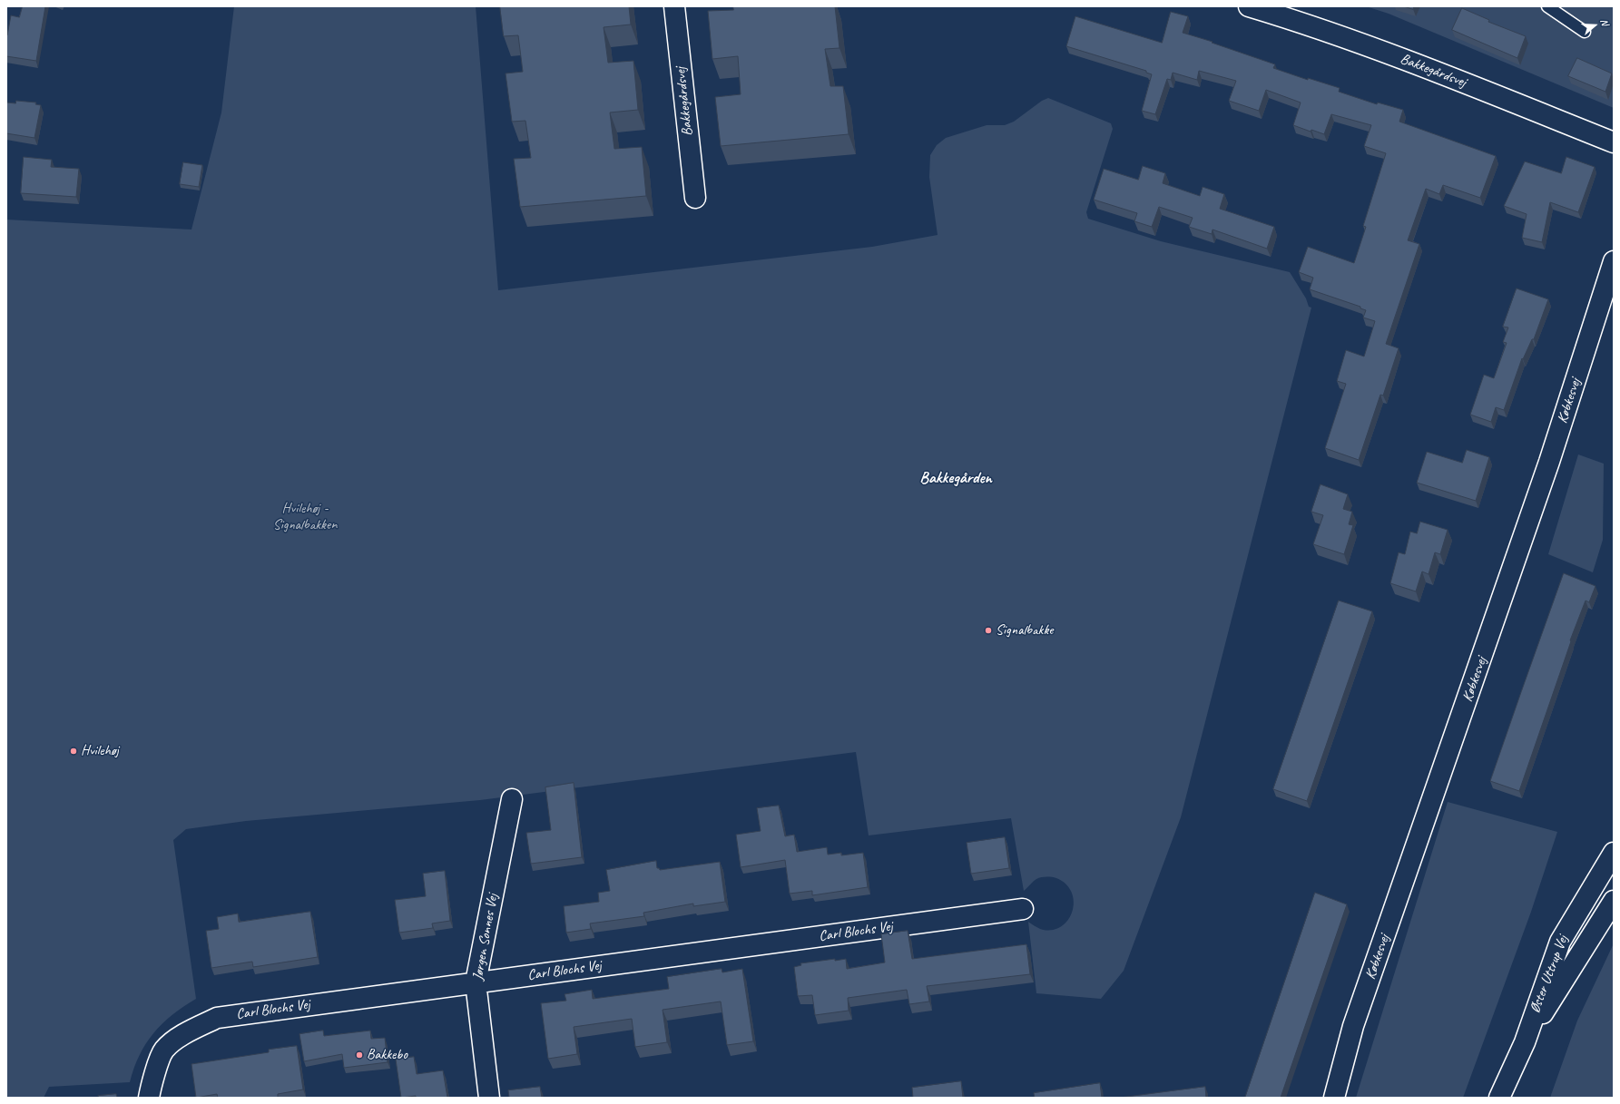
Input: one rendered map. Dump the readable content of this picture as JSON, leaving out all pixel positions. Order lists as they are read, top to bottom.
{
  "streets": {
    "street": [
      "Bakkegårdsvej",
      "Købkesvej",
      "Carl Blochs Vej",
      "Jørgen Sonnes Vej",
      "Øster Uttrup Vej"
    ]
  },
  "crossings": [
    ["Carl Blochs Vej", "Jørgen Sonnes Vej"]
  ],
  "districts": ["Bakkegården"],
  "parks": ["Hvilehøj - Signalbakken"],
  "places": ["Signalbakke", "Hvilehøj", "Bakkebo"],
  "north": "right"
}
